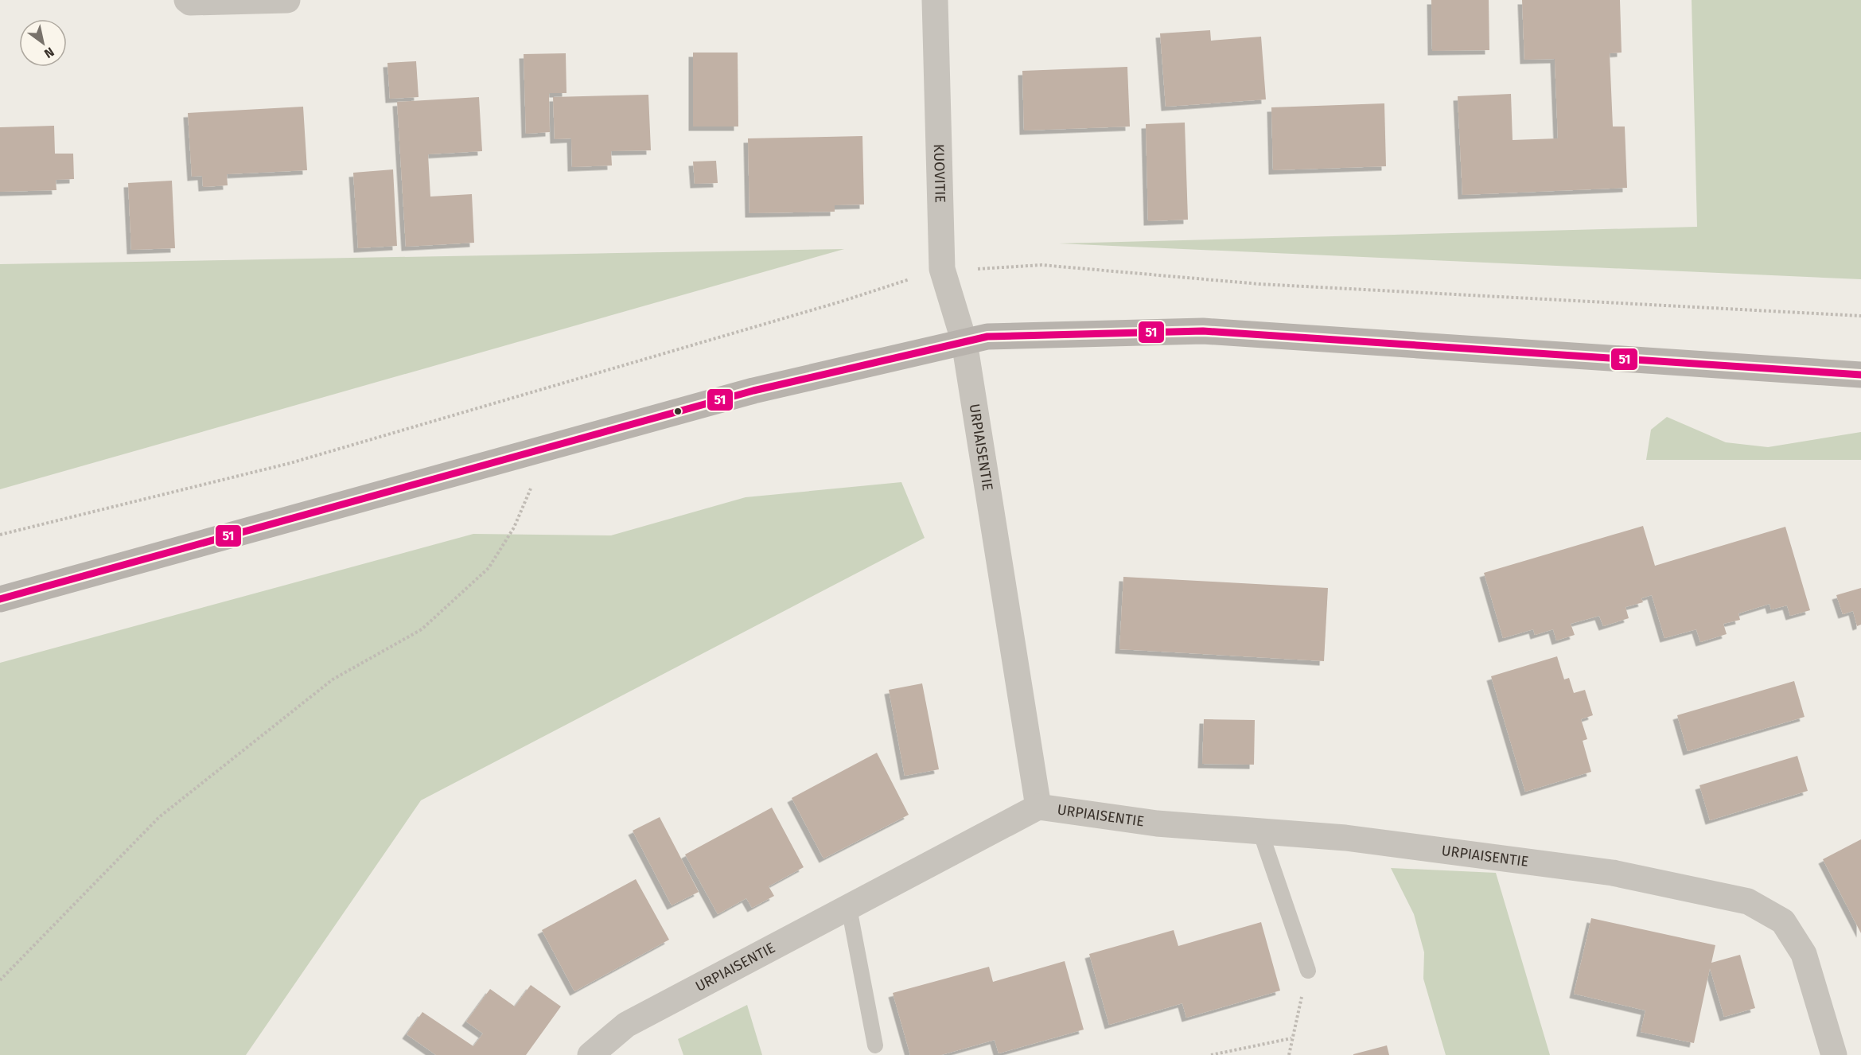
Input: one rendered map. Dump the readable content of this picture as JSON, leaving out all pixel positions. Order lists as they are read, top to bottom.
{
  "streets": {
    "street": ["KUOVITIE", "URPIAISENTIE"]
  },
  "crossings": [
    ["KUOVITIE", "URPIAISENTIE"]
  ],
  "lines": ["transit line 51"],
  "north": "bottom right"
}
